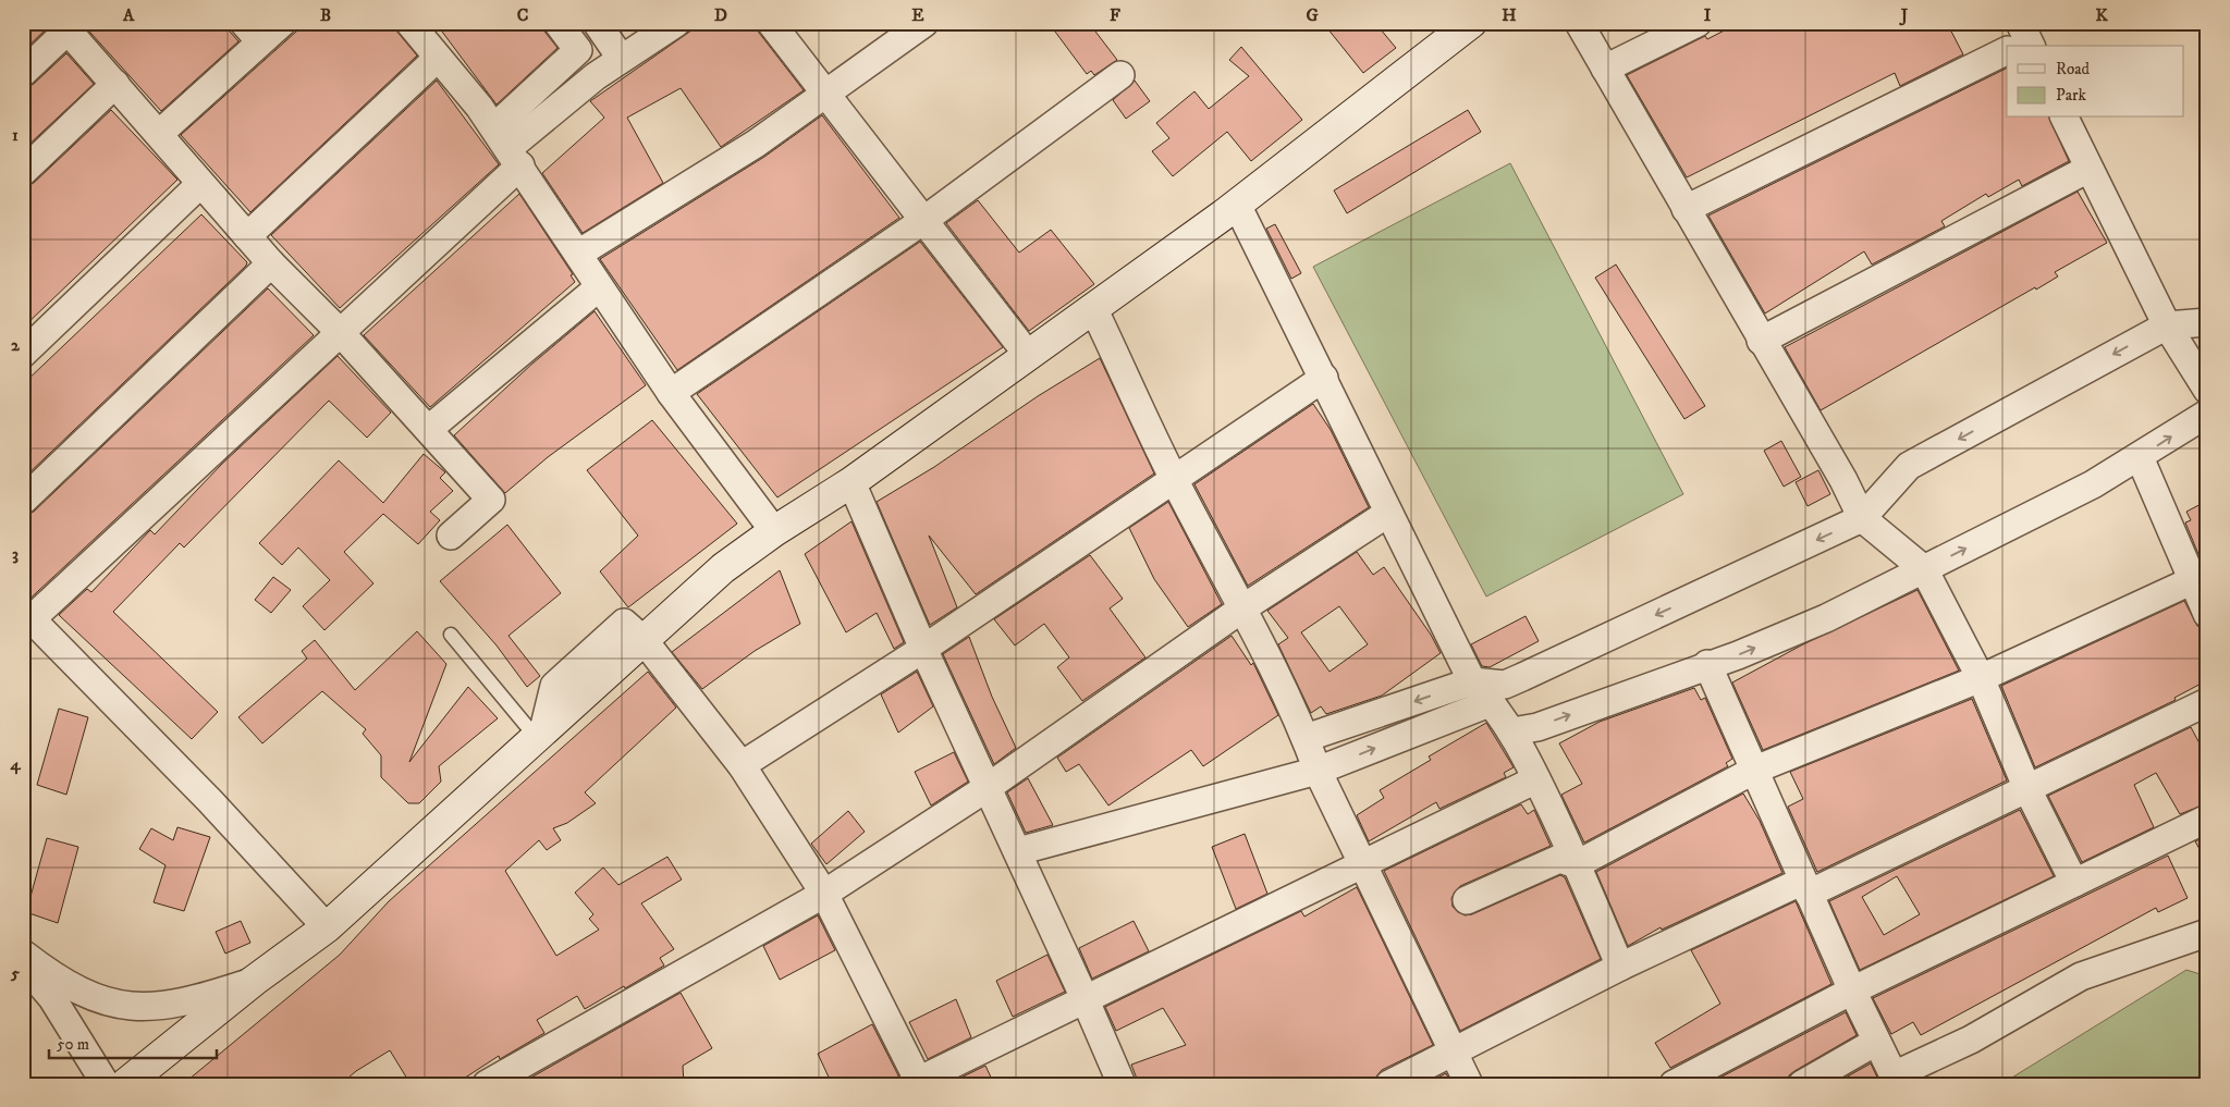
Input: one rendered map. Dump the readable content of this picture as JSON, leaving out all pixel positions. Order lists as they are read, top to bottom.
{
  "legend": ["Road", "Park"],
  "scale_bar": "50 m",
  "grid": {
    "columns": [
      "A",
      "B",
      "C",
      "D",
      "E",
      "F",
      "G",
      "H",
      "I",
      "J",
      "K"
    ],
    "rows": [
      "1",
      "2",
      "3",
      "4",
      "5"
    ]
  }
}
